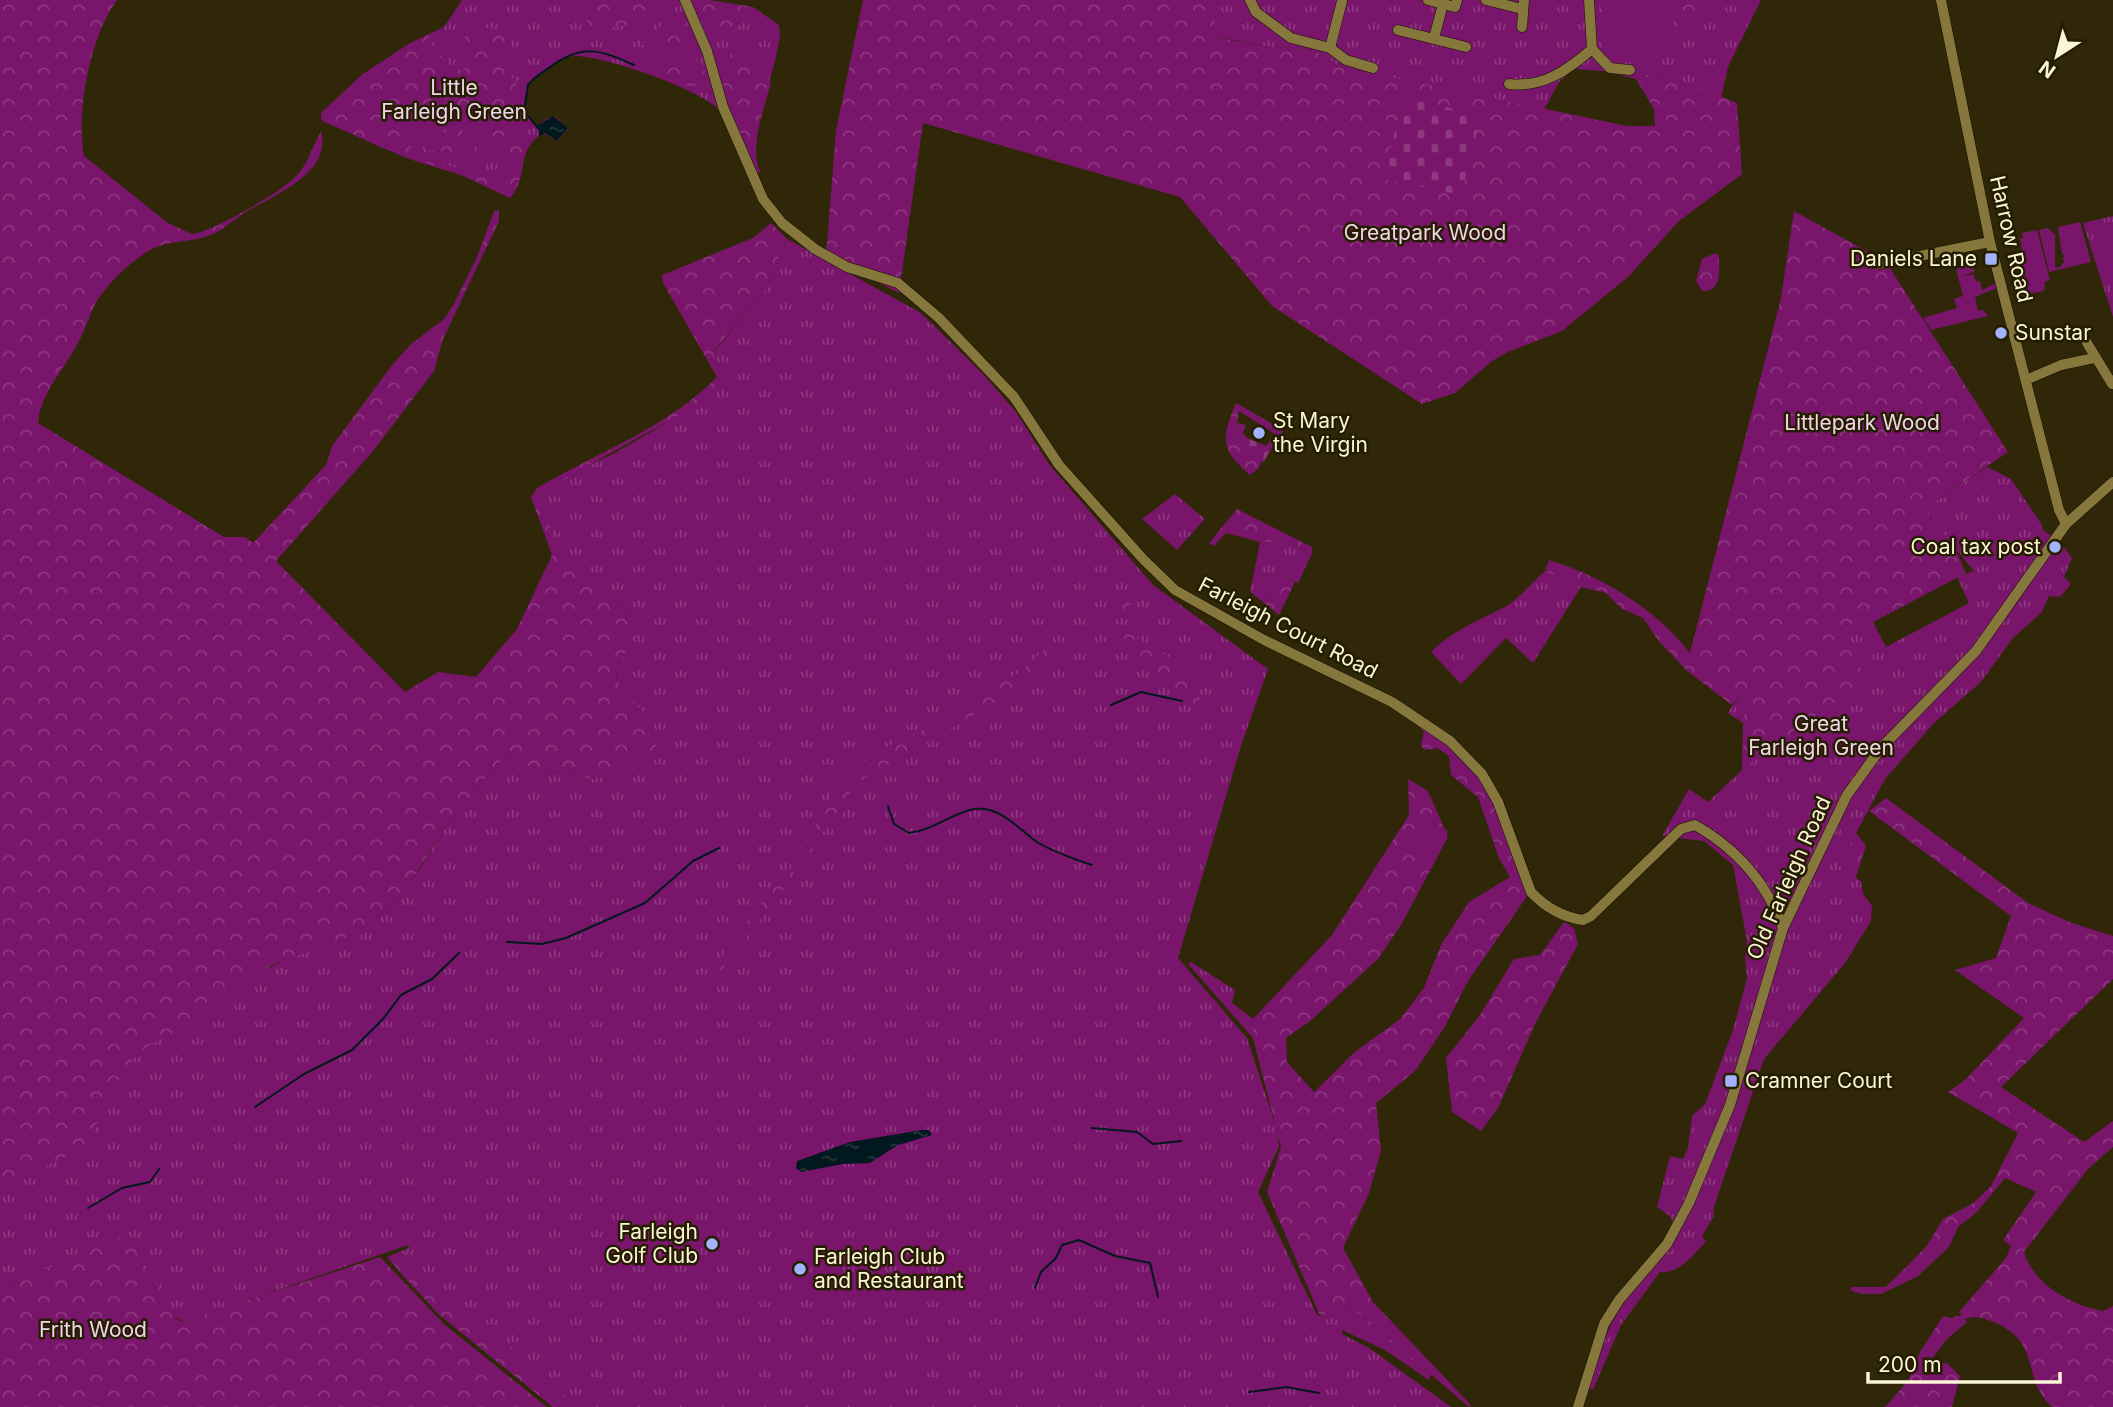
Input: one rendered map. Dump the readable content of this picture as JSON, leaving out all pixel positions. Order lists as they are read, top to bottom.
{
  "streets": {
    "street": ["Harrow Road", "Farleigh Court Road", "Old Farleigh Road"]
  },
  "crossings": [
    ["Harrow Road", "Old Farleigh Road"],
    ["Farleigh Court Road", "Old Farleigh Road"]
  ],
  "parks": [
    "Little Farleigh Green",
    "Greatpark Wood",
    "Littlepark Wood",
    "Great Farleigh Green",
    "Frith Wood"
  ],
  "places": {
    "transit": ["Daniels Lane", "Cramner Court"],
    "other": [
      "Sunstar",
      "St Mary the Virgin",
      "Coal tax post",
      "Farleigh Golf Club",
      "Farleigh Club and Restaurant"
    ]
  },
  "scale_bar": "200 m",
  "north": "bottom left"
}
